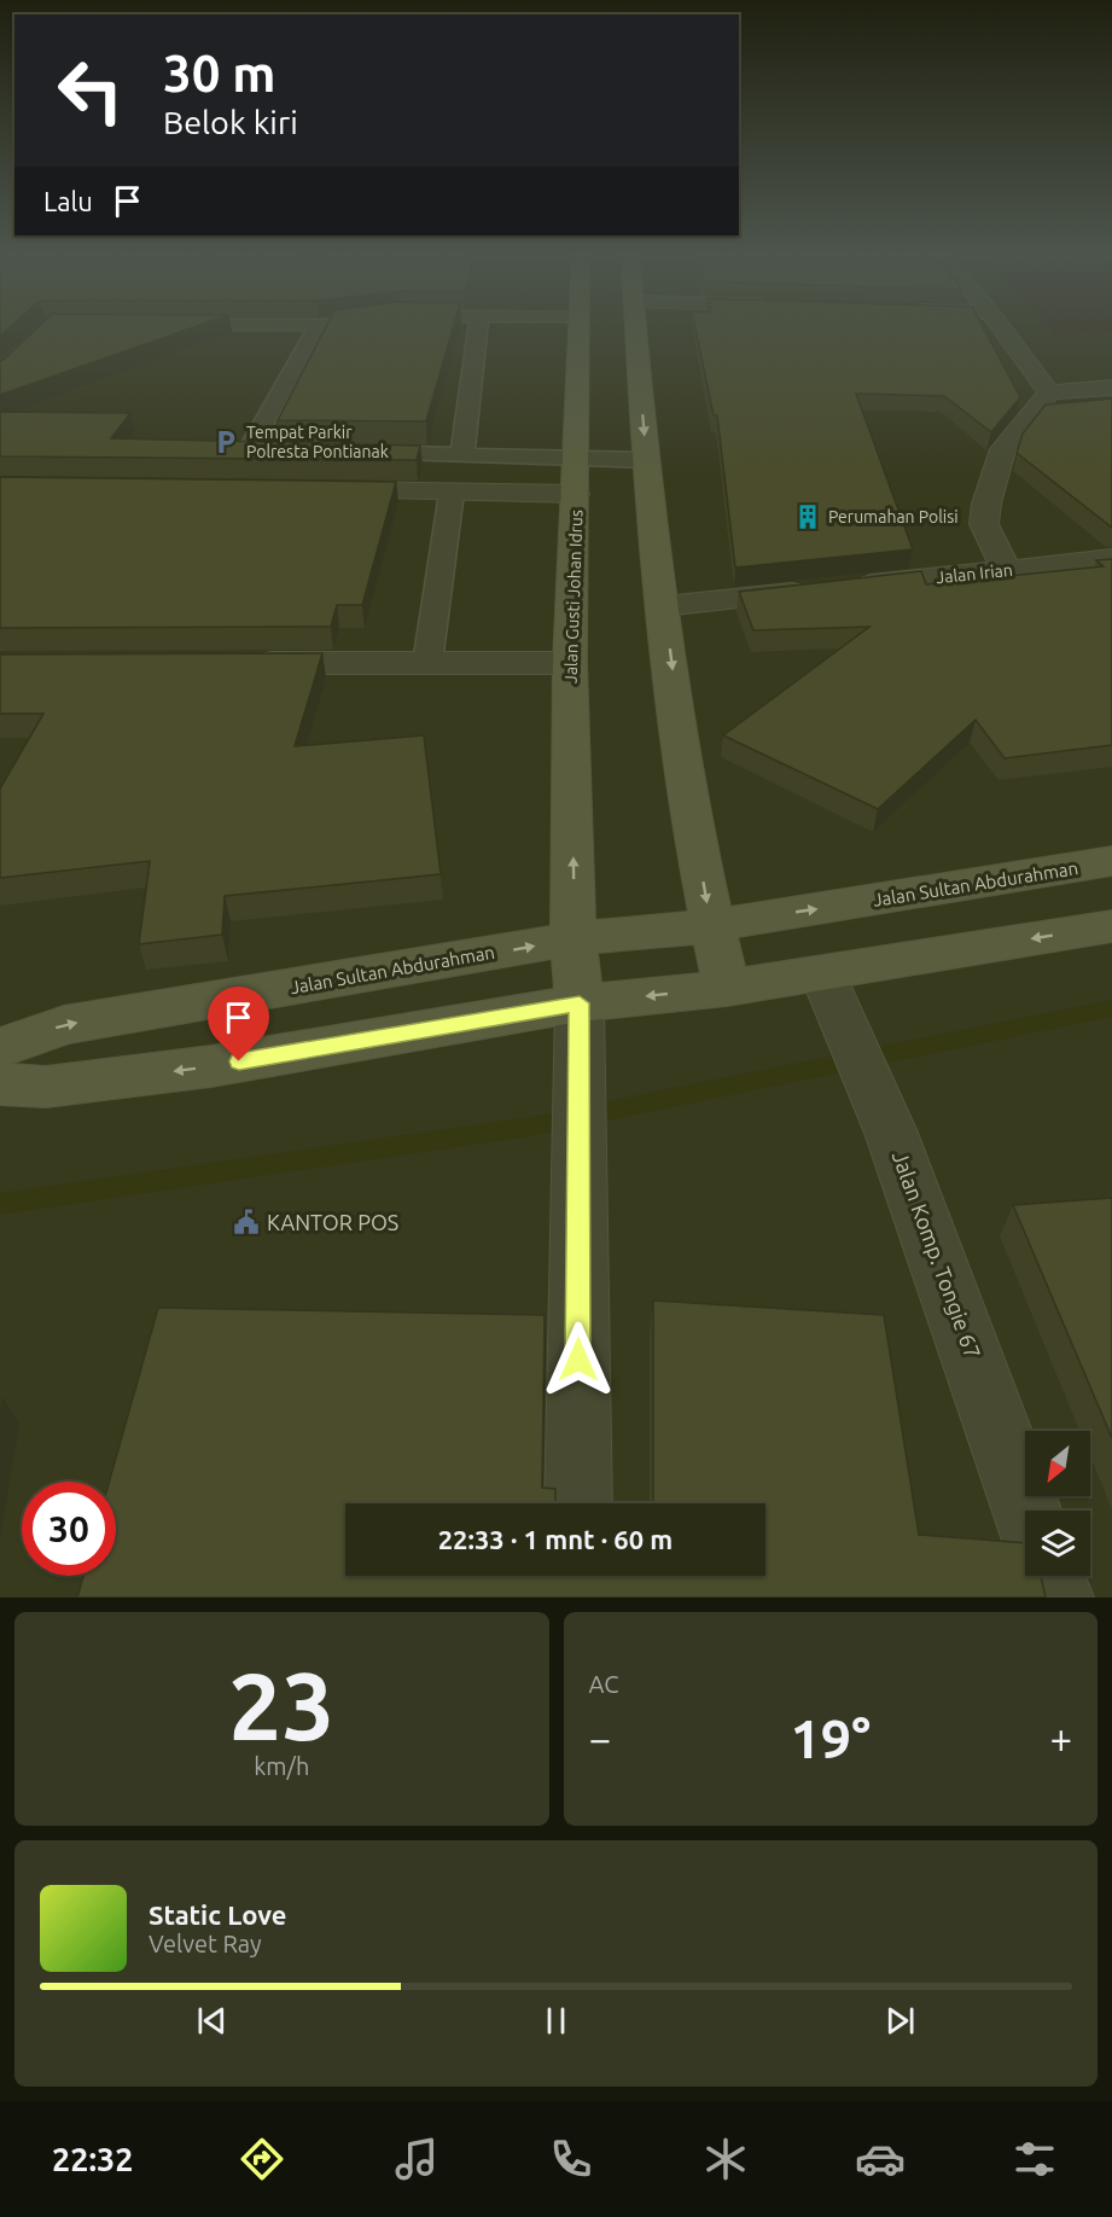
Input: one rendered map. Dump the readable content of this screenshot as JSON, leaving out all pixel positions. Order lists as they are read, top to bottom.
{
  "streets": {
    "street": [
      "Jalan Irian",
      "Jalan Gusti Johan Idrus",
      "Jalan Sultan Abdurahman",
      "Jalan Komp. Tongie 67"
    ]
  },
  "crossings": [
    ["Jalan Irian", "Jalan Gusti Johan Idrus"],
    ["Jalan Gusti Johan Idrus", "Jalan Sultan Abdurahman"]
  ],
  "places": {
    "parking": ["Tempat Parkir Polresta Pontianak"],
    "building": ["Perumahan Polisi"],
    "public building": ["KANTOR POS"]
  },
  "north": "bottom left",
  "page": {
    "turn": ["30 m", "Belok kiri"],
    "then": "Lalu",
    "limit": "30",
    "trip": "22:33 · 1 mnt · 60 m",
    "tile": [
      ["23", "km/h"],
      "AC"
    ],
    "heat": ["−", "19°", "+"],
    "song": ["Static Love", "Velvet Ray"],
    "tabs": "22:32"
  }
}
